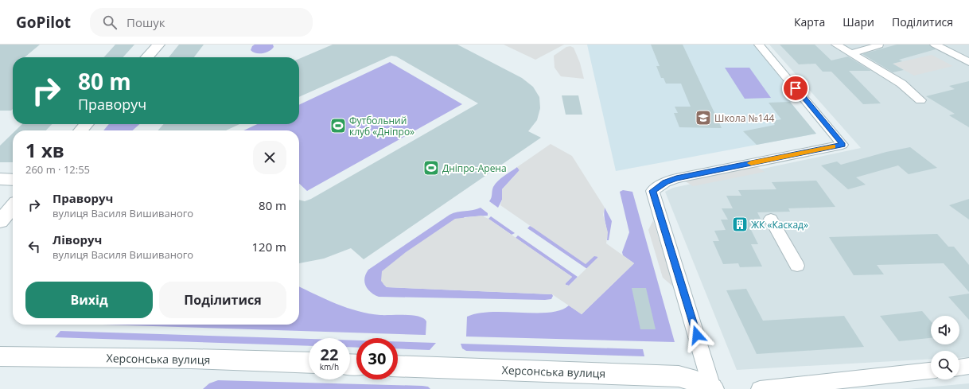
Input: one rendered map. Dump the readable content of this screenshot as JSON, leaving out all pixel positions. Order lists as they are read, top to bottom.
{
  "streets": {
    "street": ["Херсонська вулиця"]
  },
  "places": {
    "school or university": ["Школа №144"],
    "sports": ["Футбольний клуб «Дніпро»", "Дніпро-Арена"],
    "building": ["ЖК «Каскад»"]
  },
  "page": {
    "header": "GoPilot",
    "search": "Пошук",
    "nav": ["Карта", "Шари", "Поділитися"],
    "turn": ["80 m", "Праворуч"],
    "heading": ["1 хв", "260 m · 12:55"],
    "list": [
      {
        "name": "Праворуч",
        "note": "вулиця Василя Вишиваного",
        "value": "80 m"
      },
      {
        "name": "Ліворуч",
        "note": "вулиця Василя Вишиваного",
        "value": "120 m"
      }
    ],
    "buttons": ["Вихід", "Поділитися"],
    "speed": "22 km/h",
    "limit": "30"
  }
}
